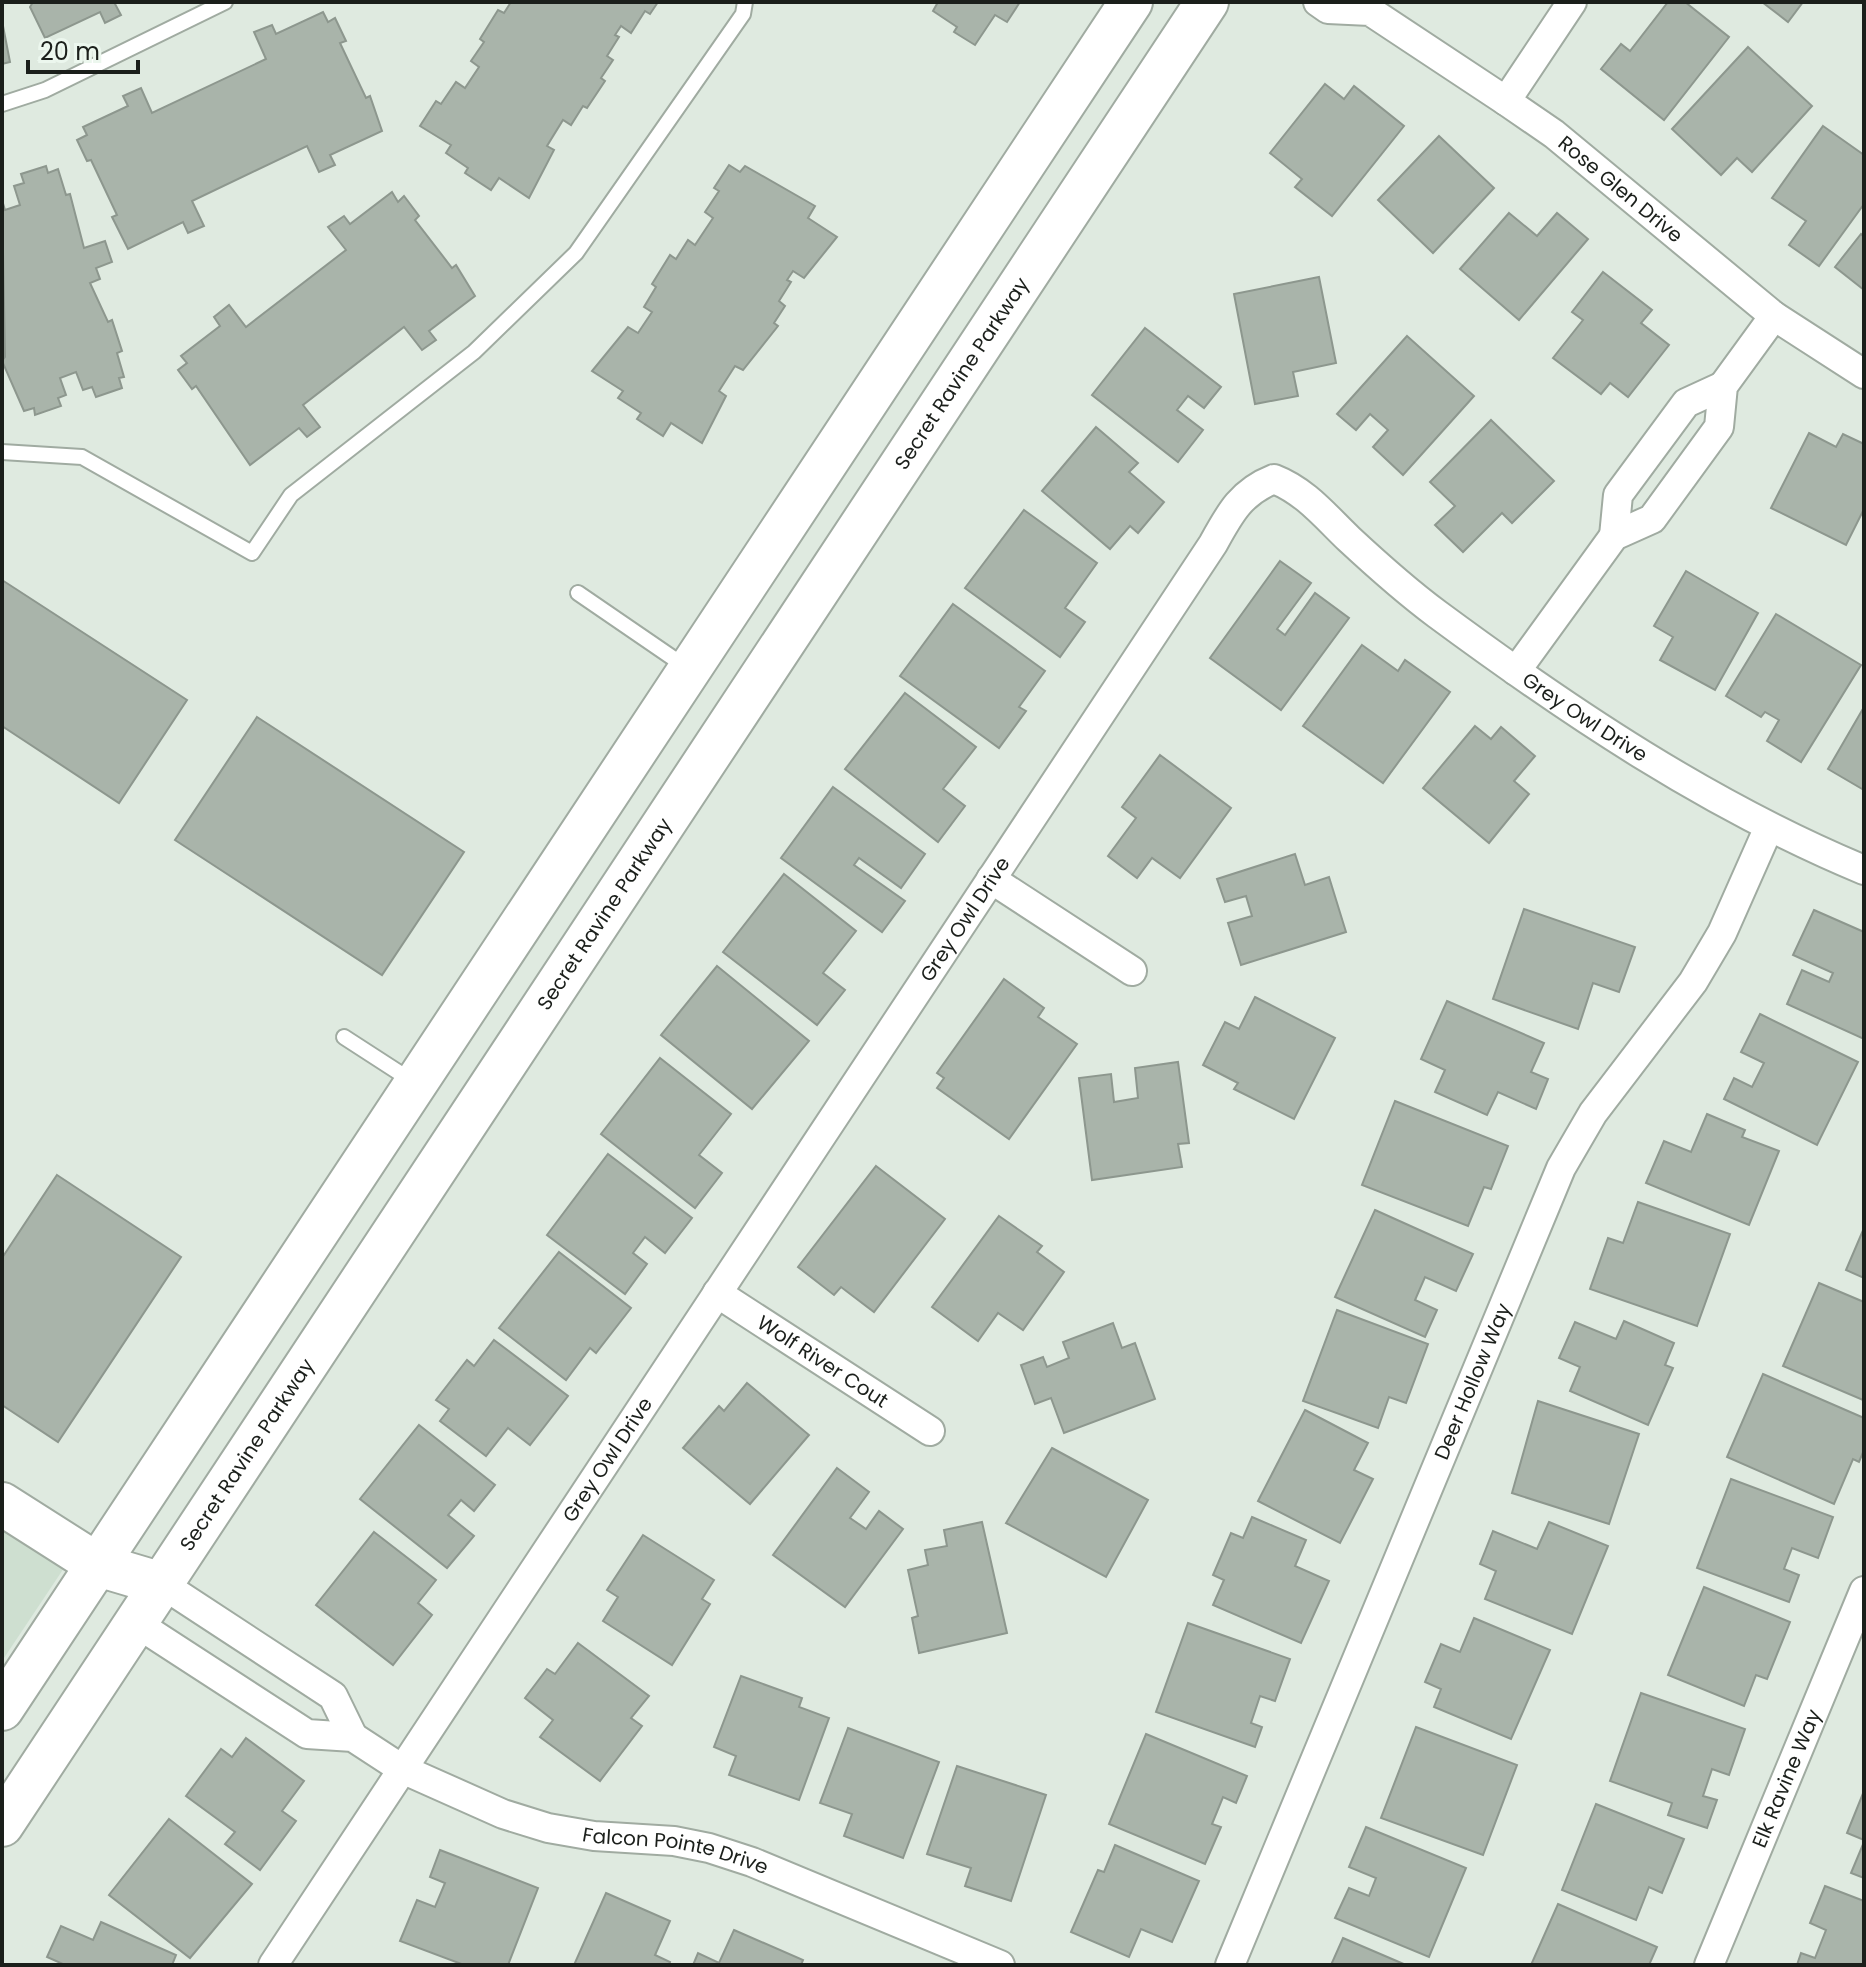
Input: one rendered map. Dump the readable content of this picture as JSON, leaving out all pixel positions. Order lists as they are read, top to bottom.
{
  "streets": {
    "main road": ["Secret Ravine Parkway"],
    "street": [
      "Rose Glen Drive",
      "Grey Owl Drive",
      "Wolf River Cout",
      "Deer Hollow Way",
      "Elk Ravine Way",
      "Falcon Pointe Drive"
    ]
  },
  "crossings": [
    ["Secret Ravine Parkway", "Falcon Pointe Drive"],
    ["Grey Owl Drive", "Wolf River Cout"],
    ["Grey Owl Drive", "Deer Hollow Way"],
    ["Grey Owl Drive", "Falcon Pointe Drive"]
  ],
  "scale_bar": "20 m"
}
